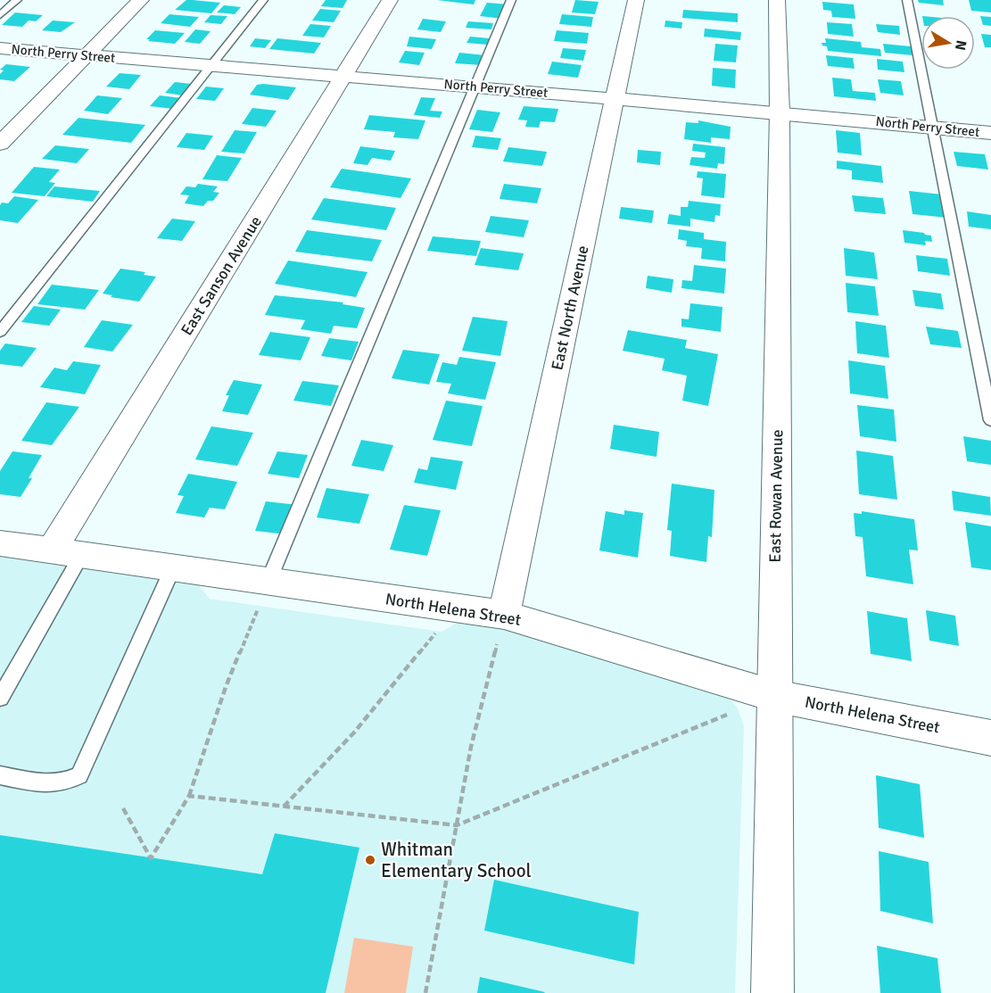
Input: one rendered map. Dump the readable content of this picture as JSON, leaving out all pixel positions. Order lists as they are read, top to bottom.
{
  "streets": {
    "street": [
      "North Perry Street",
      "East Sanson Avenue",
      "East North Avenue",
      "East Rowan Avenue",
      "North Helena Street"
    ]
  },
  "crossings": [
    ["North Perry Street", "East Sanson Avenue"],
    ["North Perry Street", "East North Avenue"],
    ["North Perry Street", "East Rowan Avenue"],
    ["East Sanson Avenue", "North Helena Street"],
    ["East North Avenue", "North Helena Street"],
    ["East Rowan Avenue", "North Helena Street"]
  ],
  "places": ["Whitman Elementary School"],
  "north": "right"
}
